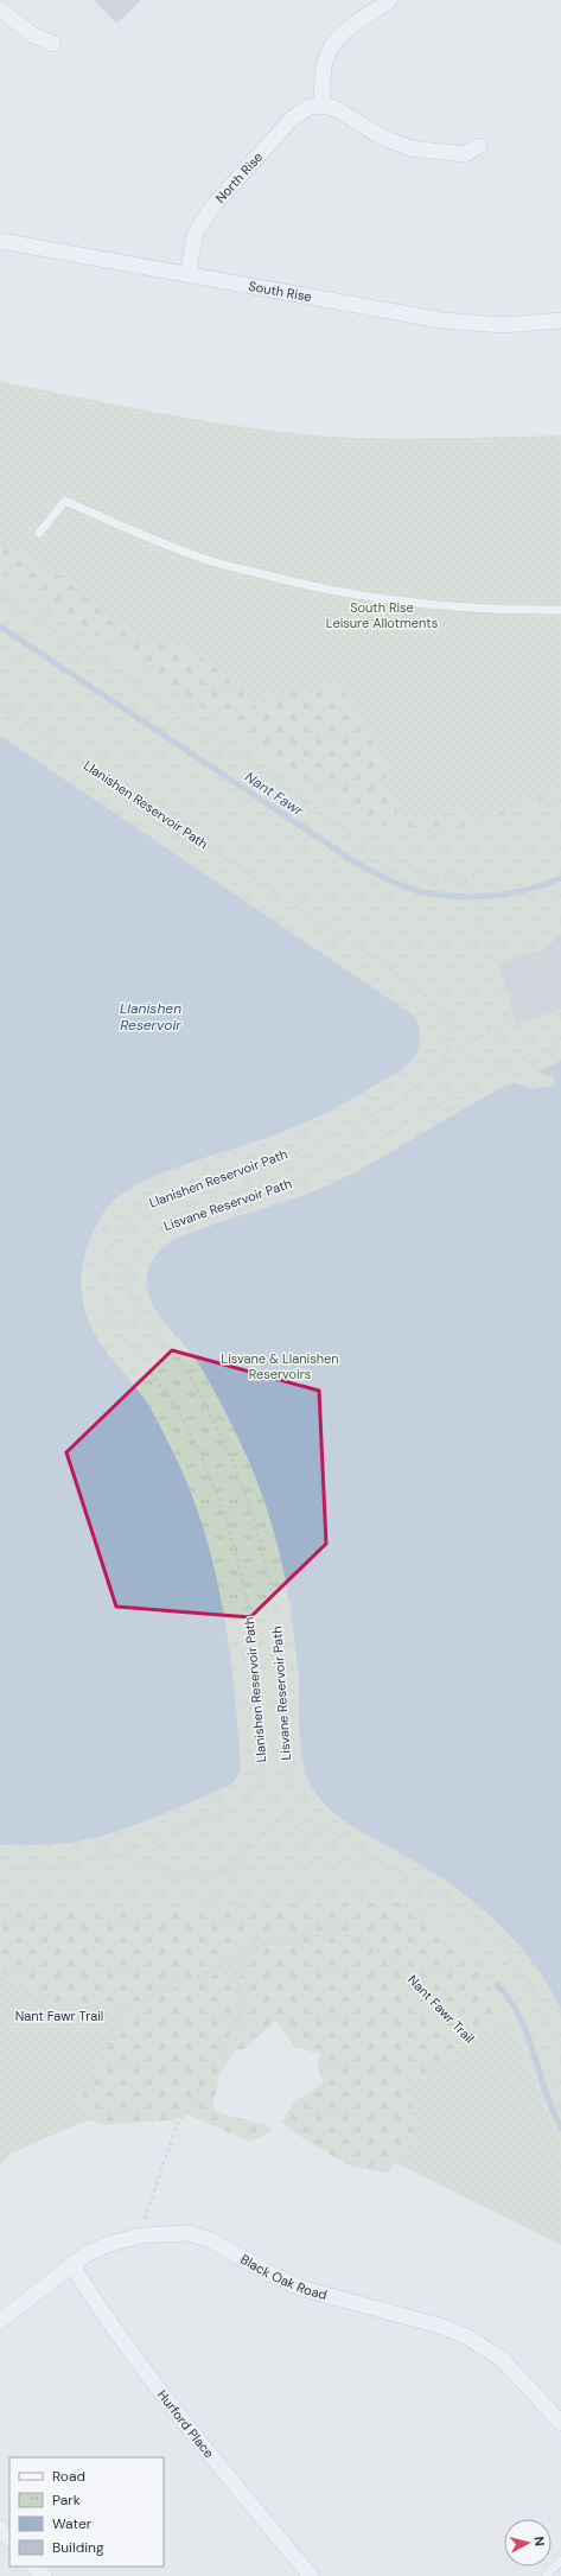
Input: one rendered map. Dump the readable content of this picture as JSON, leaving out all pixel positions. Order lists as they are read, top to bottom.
{
  "streets": {
    "street": [
      "North Rise",
      "South Rise",
      "Black Oak Road",
      "Hurford Place"
    ],
    "path": ["Llanishen Reservoir Path", "Lisvane Reservoir Path", "Nant Fawr Trail"]
  },
  "crossings": [
    ["North Rise", "South Rise"],
    ["Black Oak Road", "Hurford Place"]
  ],
  "water": ["Nant Fawr", "Llanishen Reservoir"],
  "parks": ["South Rise Leisure Allotments", "Lisvane & Llanishen Reservoirs"],
  "legend": [
    "Road",
    "Park",
    "Water",
    "Building"
  ],
  "north": "right"
}
